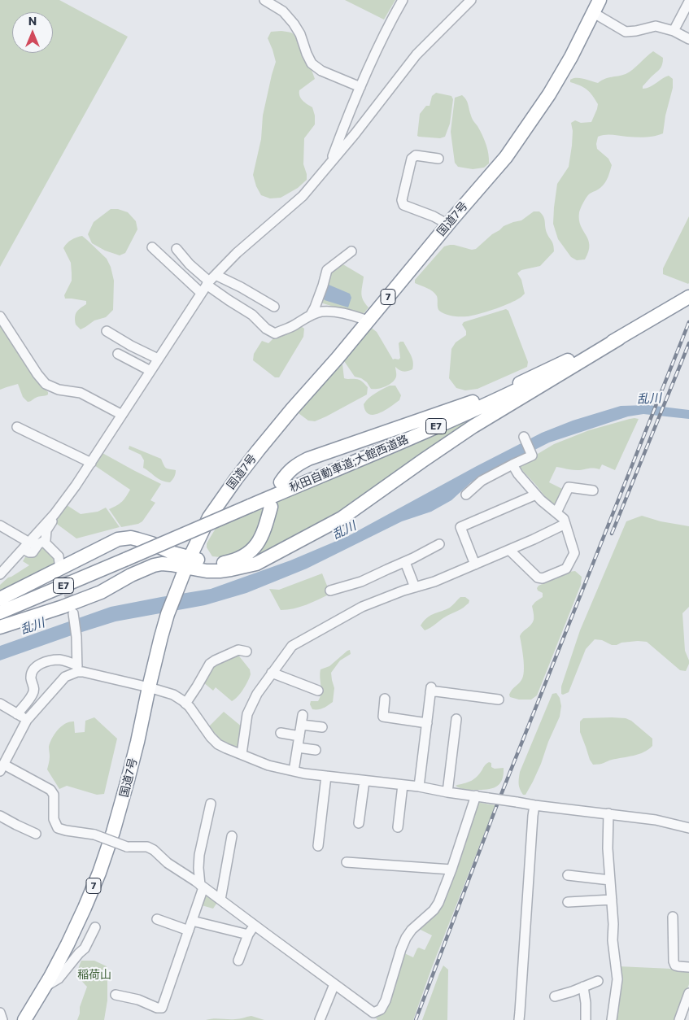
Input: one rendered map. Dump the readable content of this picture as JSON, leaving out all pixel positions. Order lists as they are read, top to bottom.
{
  "streets": {
    "highway": [
      "国道7号",
      "7",
      "E7",
      "秋田自動車道;大館西道路"
    ]
  },
  "water": ["乱川"],
  "parks": ["稲荷山"],
  "north": "top"
}
